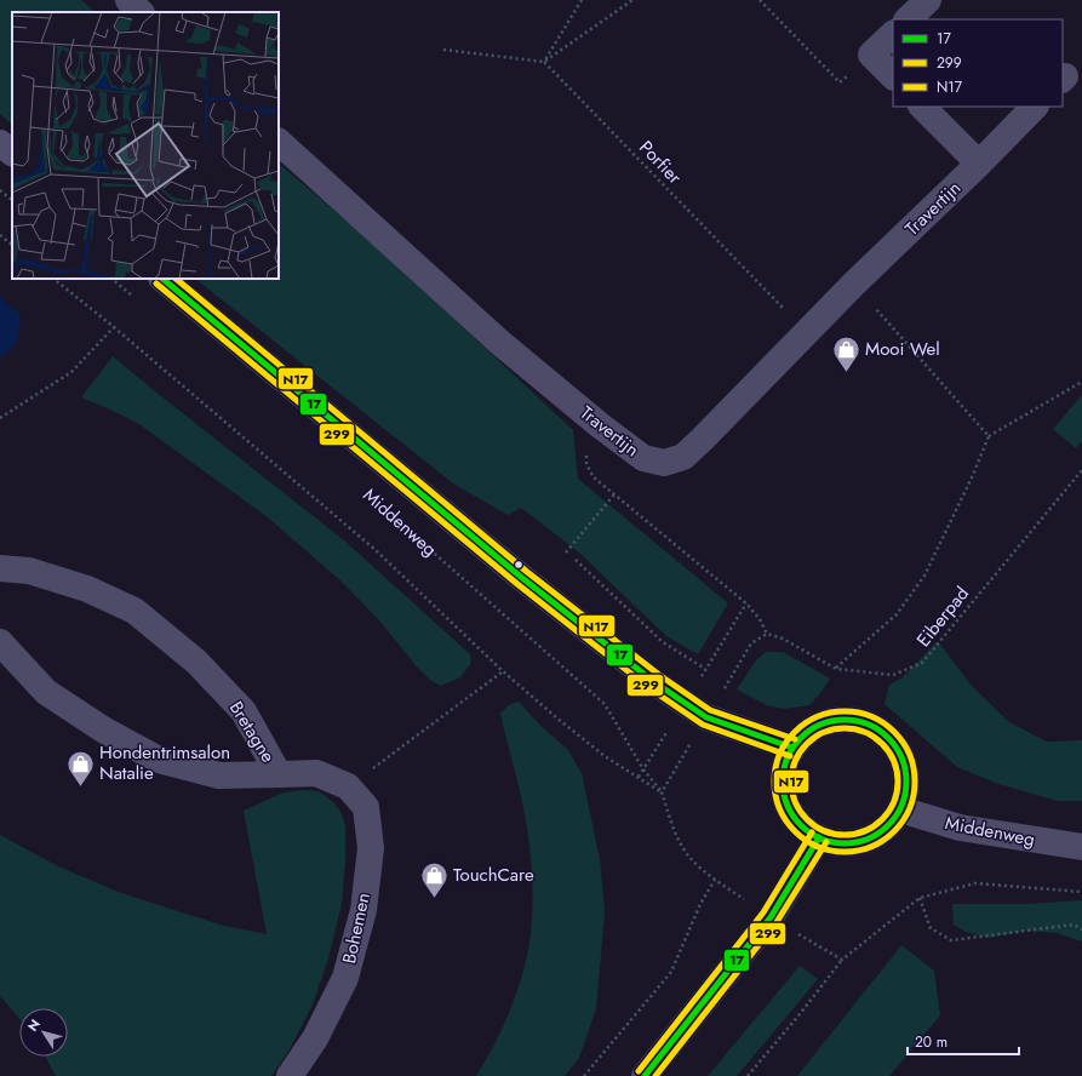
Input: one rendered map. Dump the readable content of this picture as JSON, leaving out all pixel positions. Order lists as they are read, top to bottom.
{
  "streets": {
    "main road": ["Middenweg"],
    "street": ["Travertijn", "Bretagne", "Bohemen"],
    "path": ["Porfier", "Eiberpad"]
  },
  "crossings": [
    ["Porfier", "Travertijn"],
    ["Bretagne", "Bohemen"]
  ],
  "places": {
    "shop": ["Mooi Wel", "Hondentrimsalon Natalie", "TouchCare"]
  },
  "lines": ["transit line 17", "transit line N17", "transit line 299"],
  "legend": ["17", "299", "N17"],
  "scale_bar": "20 m",
  "north": "top left"
}
